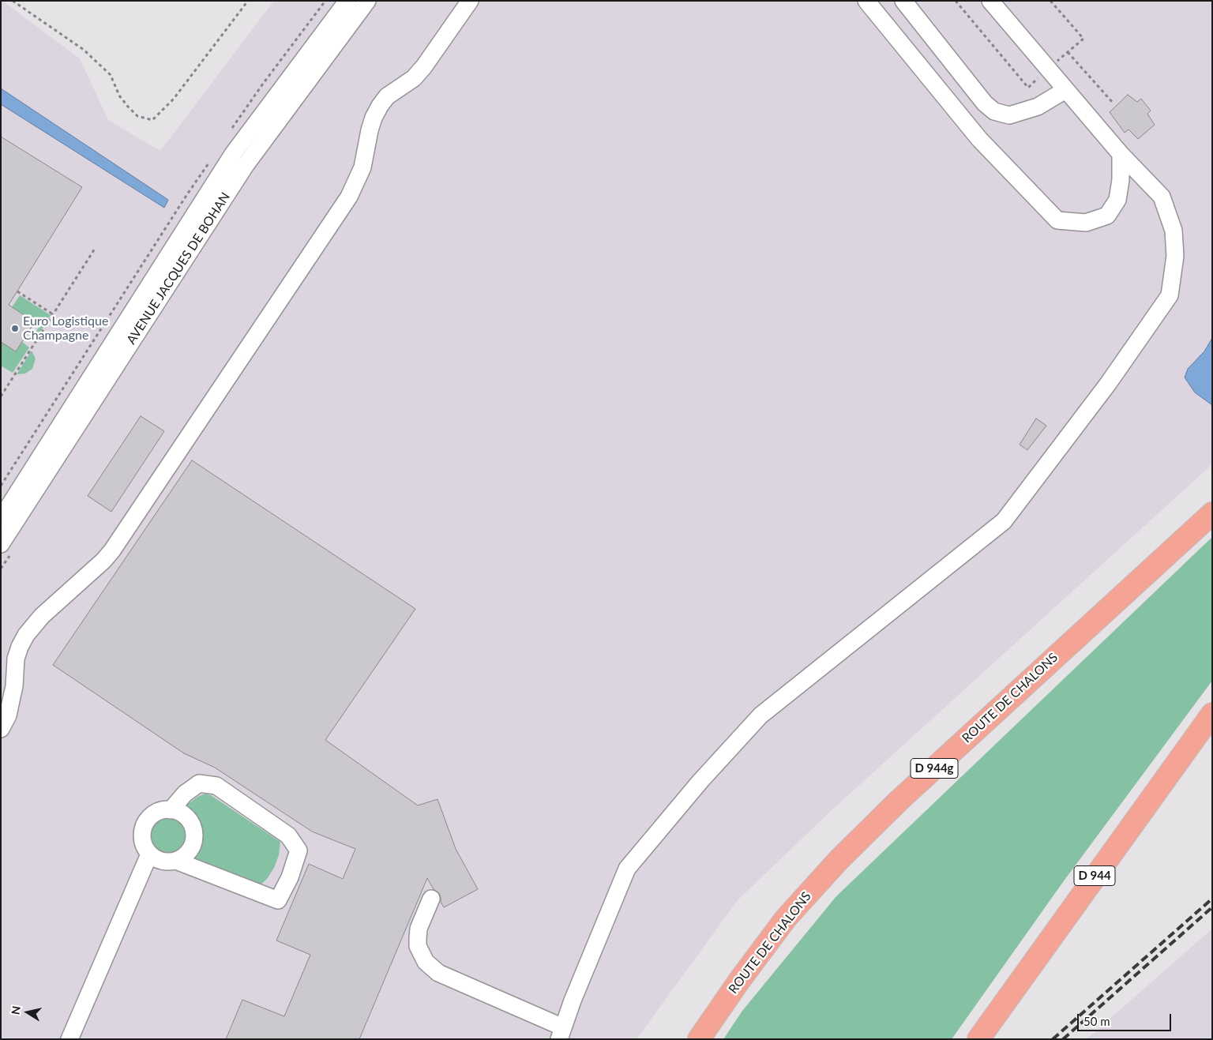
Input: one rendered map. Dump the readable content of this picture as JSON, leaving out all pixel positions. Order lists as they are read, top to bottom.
{
  "streets": {
    "main road": ["ROUTE DE CHALONS", "D 944g", "D 944"],
    "street": ["AVENUE JACQUES DE BOHAN"]
  },
  "places": ["Euro Logistique Champagne"],
  "scale_bar": "50 m",
  "north": "left"
}
